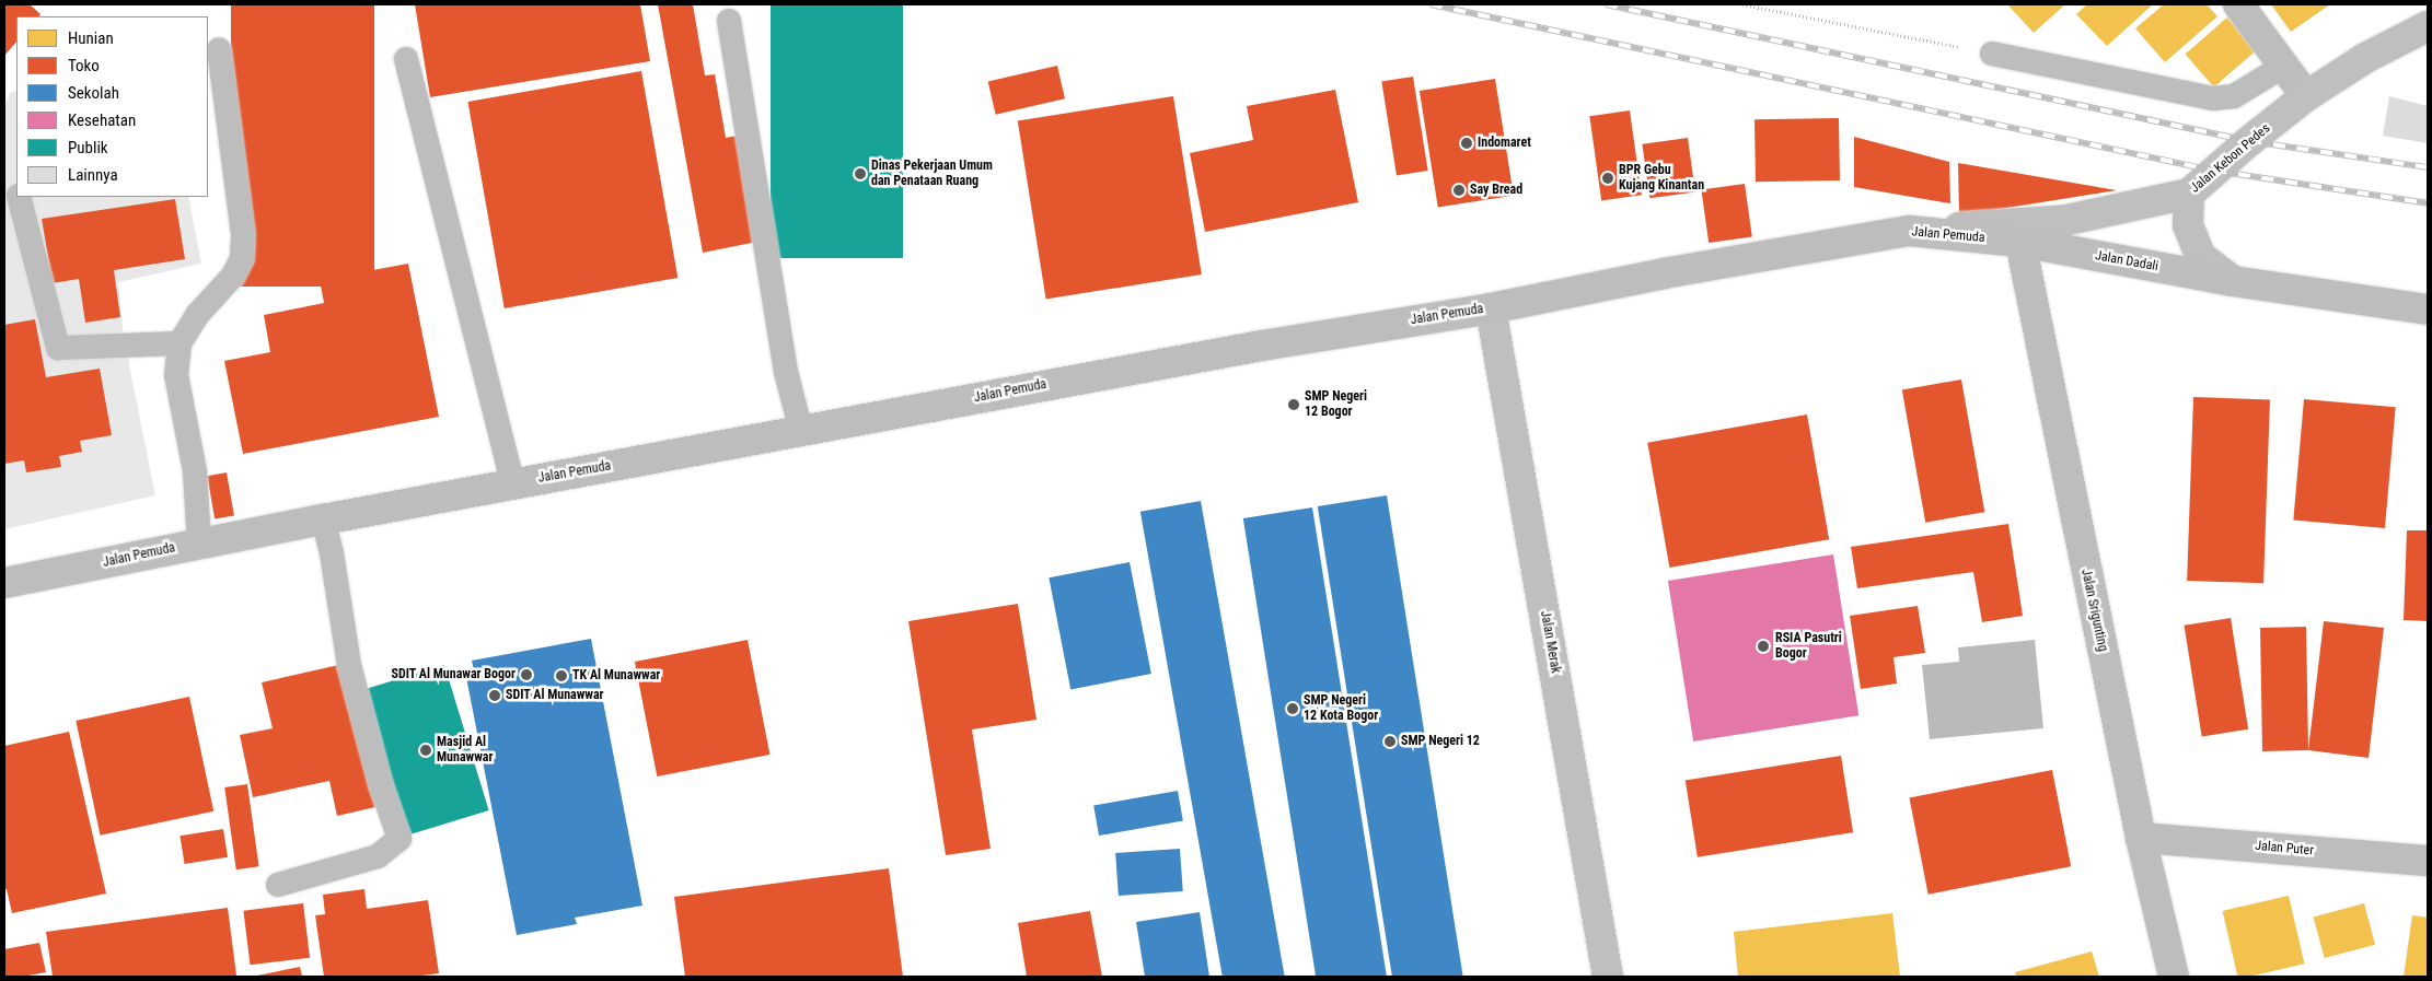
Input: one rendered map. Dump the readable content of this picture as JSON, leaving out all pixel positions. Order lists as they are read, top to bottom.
{
  "streets": {
    "main road": [
      "Jalan Kebon Pedes",
      "Jalan Pemuda",
      "Jalan Dadali",
      "Jalan Srigunting",
      "Jalan Merak",
      "Jalan Puter"
    ]
  },
  "crossings": [
    ["Jalan Kebon Pedes", "Jalan Pemuda"],
    ["Jalan Kebon Pedes", "Jalan Dadali"],
    ["Jalan Pemuda", "Jalan Dadali"],
    ["Jalan Pemuda", "Jalan Srigunting"],
    ["Jalan Pemuda", "Jalan Merak"],
    ["Jalan Dadali", "Jalan Srigunting"],
    ["Jalan Srigunting", "Jalan Puter"]
  ],
  "places": [
    "Indomaret",
    "Dinas Pekerjaan Umum dan Penataan Ruang",
    "BPR Gebu Kujang Kinantan",
    "Say Bread",
    "SMP Negeri 12 Bogor",
    "RSIA Pasutri Bogor",
    "SDIT Al Munawar Bogor",
    "TK Al Munawwar",
    "SDIT Al Munawwar",
    "SMP Negeri 12 Kota Bogor",
    "SMP Negeri 12",
    "Masjid Al Munawwar"
  ],
  "legend": [
    "Hunian",
    "Toko",
    "Sekolah",
    "Kesehatan",
    "Publik",
    "Lainnya"
  ]
}
